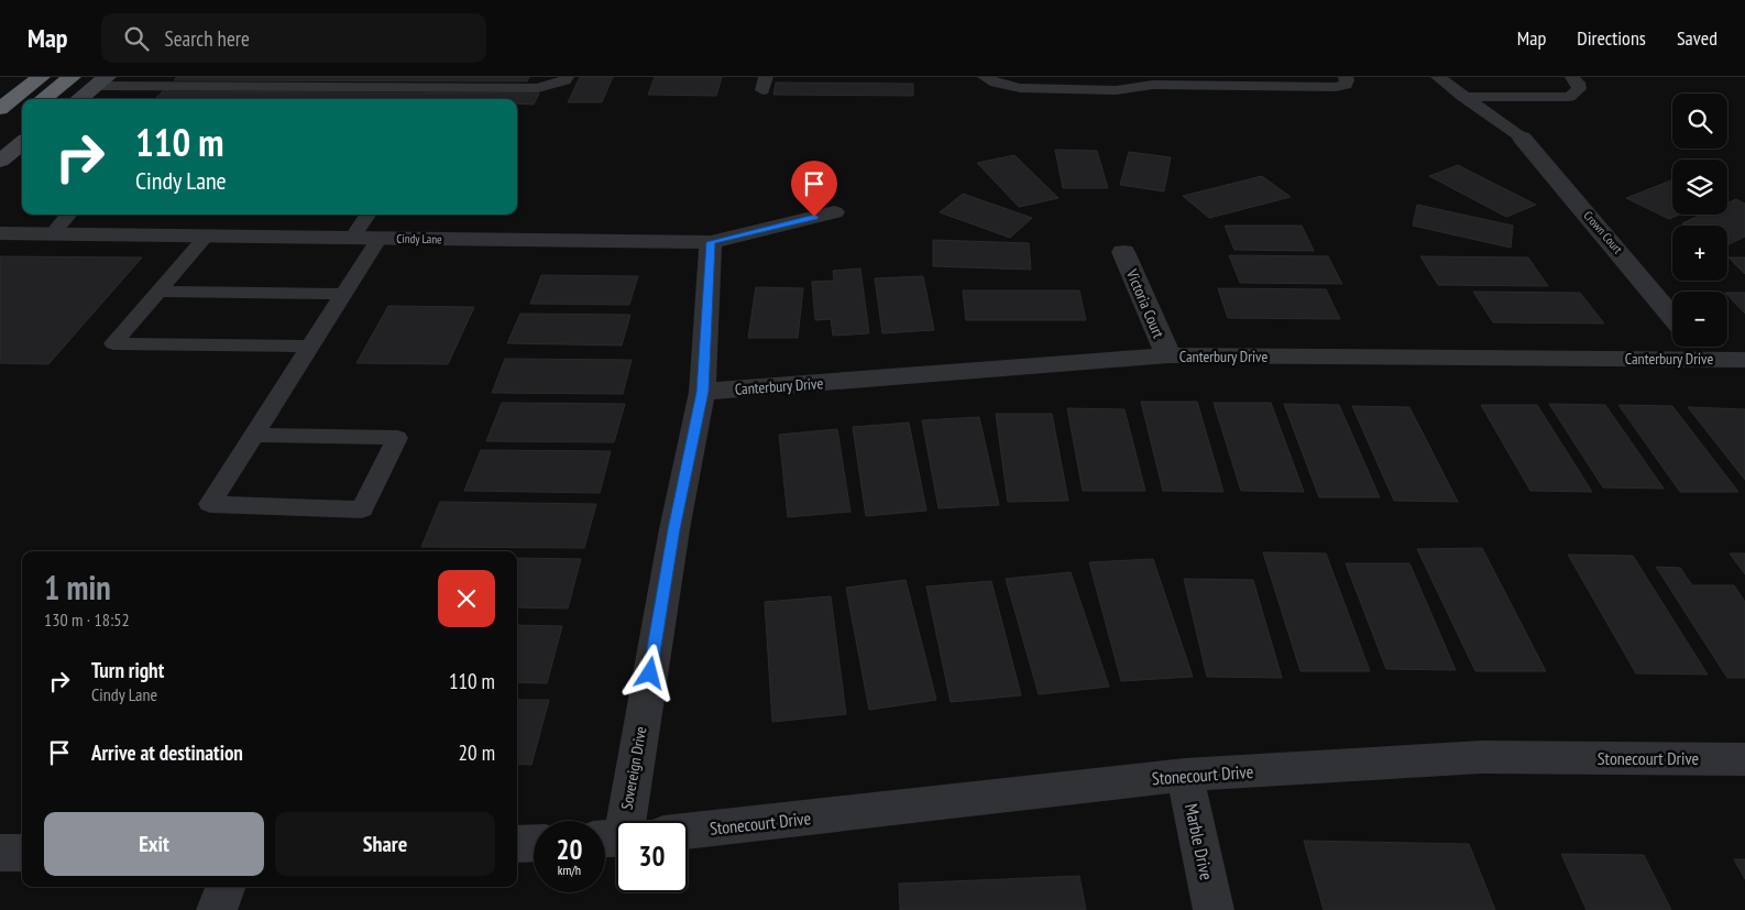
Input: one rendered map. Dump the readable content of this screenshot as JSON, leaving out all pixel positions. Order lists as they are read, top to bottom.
{
  "streets": {
    "street": [
      "Crown Court",
      "Cindy Lane",
      "Victoria Court",
      "Canterbury Drive",
      "Stonecourt Drive",
      "Sovereign Drive",
      "Marble Drive"
    ]
  },
  "crossings": [
    ["Cindy Lane", "Sovereign Drive"],
    ["Victoria Court", "Canterbury Drive"],
    ["Canterbury Drive", "Sovereign Drive"],
    ["Stonecourt Drive", "Marble Drive"]
  ],
  "page": {
    "header": "Map",
    "search": "Search here",
    "nav": ["Map", "Directions", "Saved"],
    "map_buttons": ["+", "−"],
    "turn": ["110 m", "Cindy Lane"],
    "heading": ["1 min", "130 m · 18:52"],
    "list": [
      {
        "name": "Turn right",
        "note": "Cindy Lane",
        "value": "110 m"
      },
      {
        "name": "Arrive at destination",
        "value": "20 m"
      }
    ],
    "buttons": ["Exit", "Share"],
    "speed": "20 km/h",
    "limit": "30"
  }
}
